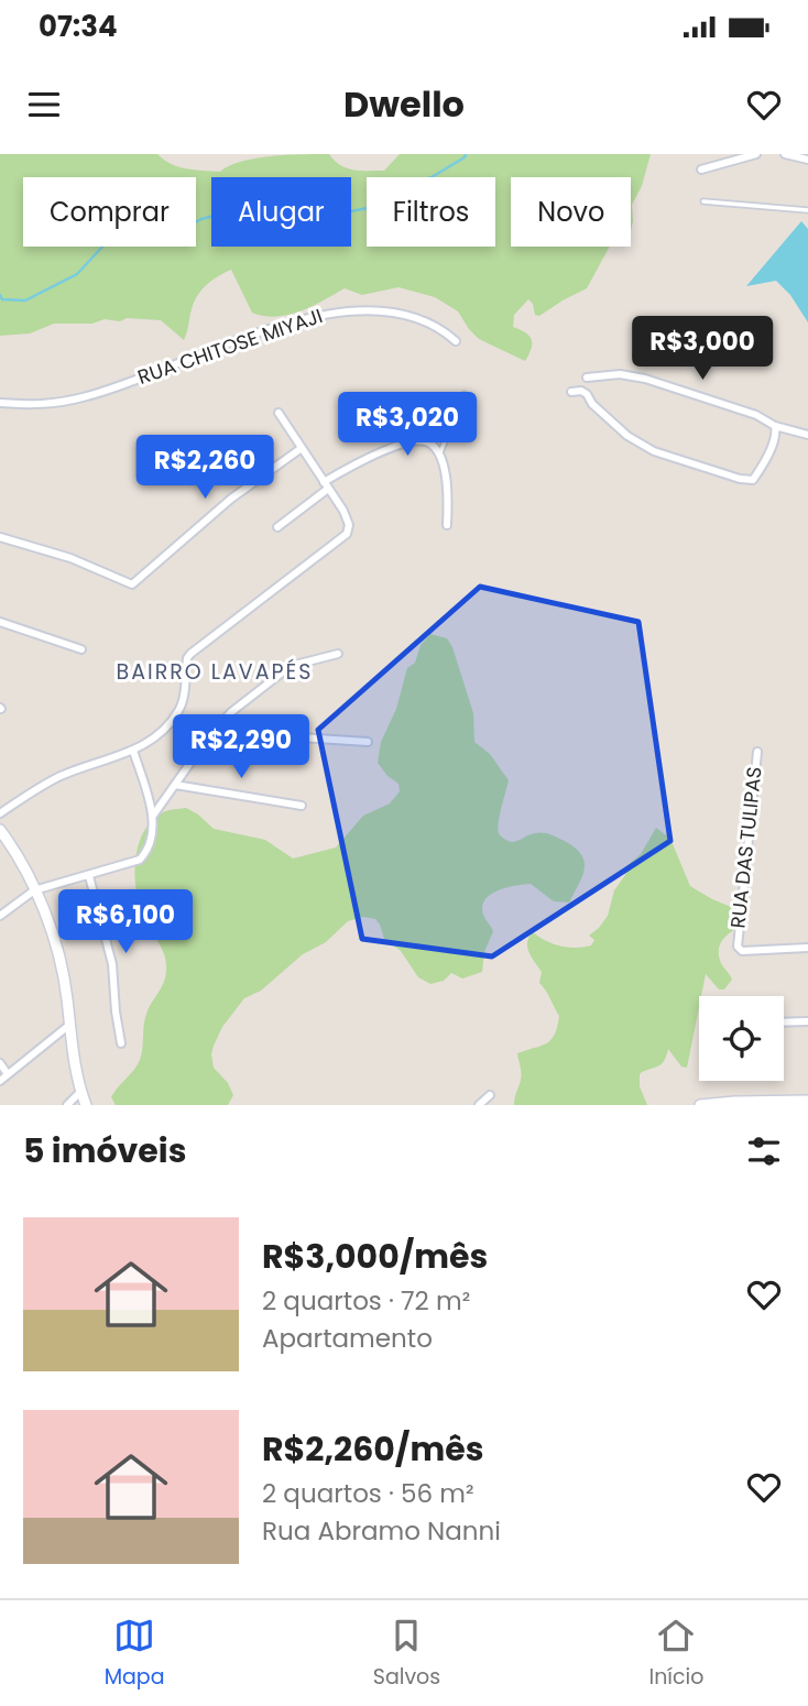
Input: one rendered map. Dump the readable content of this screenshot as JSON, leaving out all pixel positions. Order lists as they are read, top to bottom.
{
  "streets": {
    "street": ["RUA CHITOSE MIYAJI", "RUA DAS TULIPAS"]
  },
  "districts": ["BAIRRO LAVAPÉS"],
  "page": {
    "status": "07:34",
    "header": "Dwello",
    "chip": [
      "Comprar",
      "Alugar",
      "Filtros",
      "Novo"
    ],
    "price": [
      "R$3,000",
      "R$3,020",
      "R$2,260",
      "R$2,290",
      "R$6,100"
    ],
    "heading": "5 imóveis",
    "list": [
      {
        "name": "R$3,000/mês",
        "note": "2 quartos · 72 m² · Apartamento"
      },
      {
        "name": "R$2,260/mês",
        "note": "2 quartos · 56 m² · Rua Abramo Nanni"
      }
    ],
    "tabs": ["Mapa", "Salvos", "Início"]
  }
}
